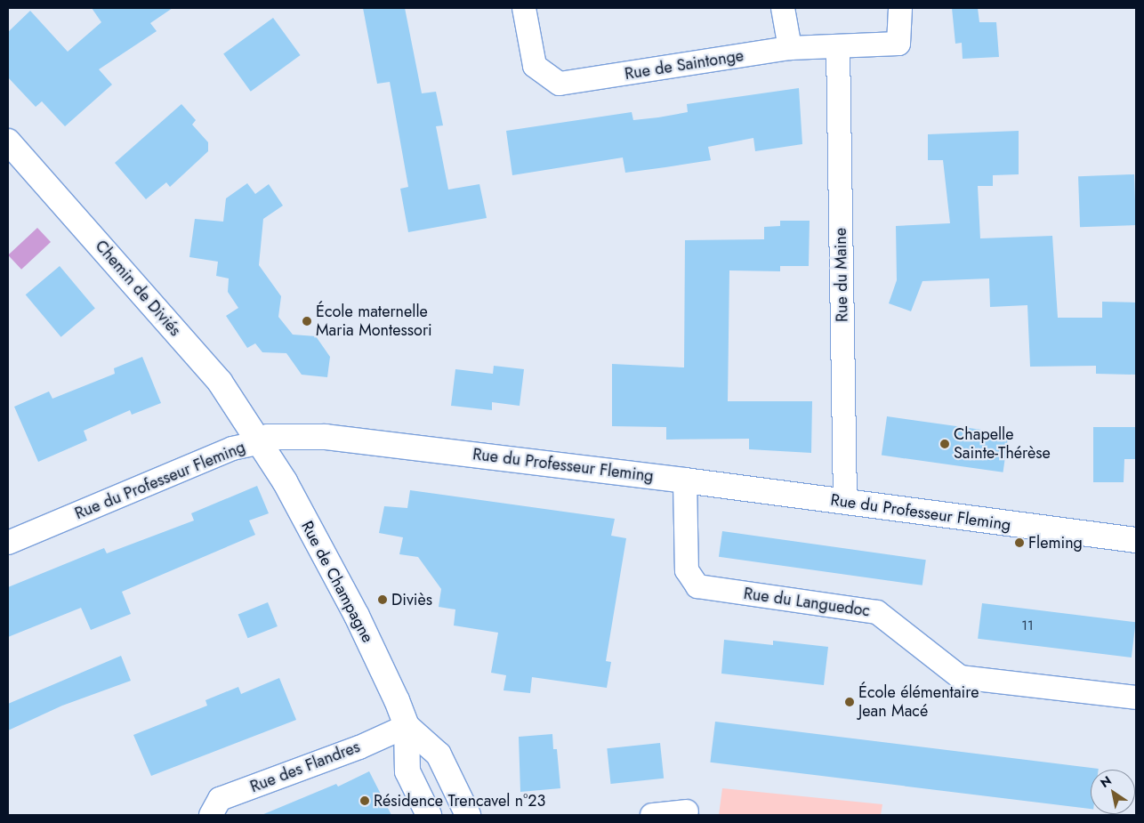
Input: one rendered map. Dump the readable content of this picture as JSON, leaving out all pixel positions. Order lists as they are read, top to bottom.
{
  "streets": {
    "street": [
      "Rue de Saintonge",
      "Rue du Maine",
      "Chemin de Diviés",
      "Rue du Professeur Fleming",
      "Rue de Champagne",
      "Rue du Languedoc",
      "Rue des Flandres"
    ]
  },
  "crossings": [
    ["Rue de Saintonge", "Rue du Maine"],
    ["Rue du Maine", "Rue du Professeur Fleming"],
    ["Chemin de Diviés", "Rue du Professeur Fleming"],
    ["Chemin de Diviés", "Rue de Champagne"],
    ["Rue du Professeur Fleming", "Rue de Champagne"],
    ["Rue du Professeur Fleming", "Rue du Languedoc"],
    ["Rue de Champagne", "Rue des Flandres"]
  ],
  "places": [
    "École maternelle Maria Montessori",
    "Chapelle Sainte-Thérèse",
    "Fleming",
    "Diviès",
    "École élémentaire Jean Macé",
    "Résidence Trencavel n°23"
  ],
  "house_numbers": ["11"],
  "north": "top left"
}
